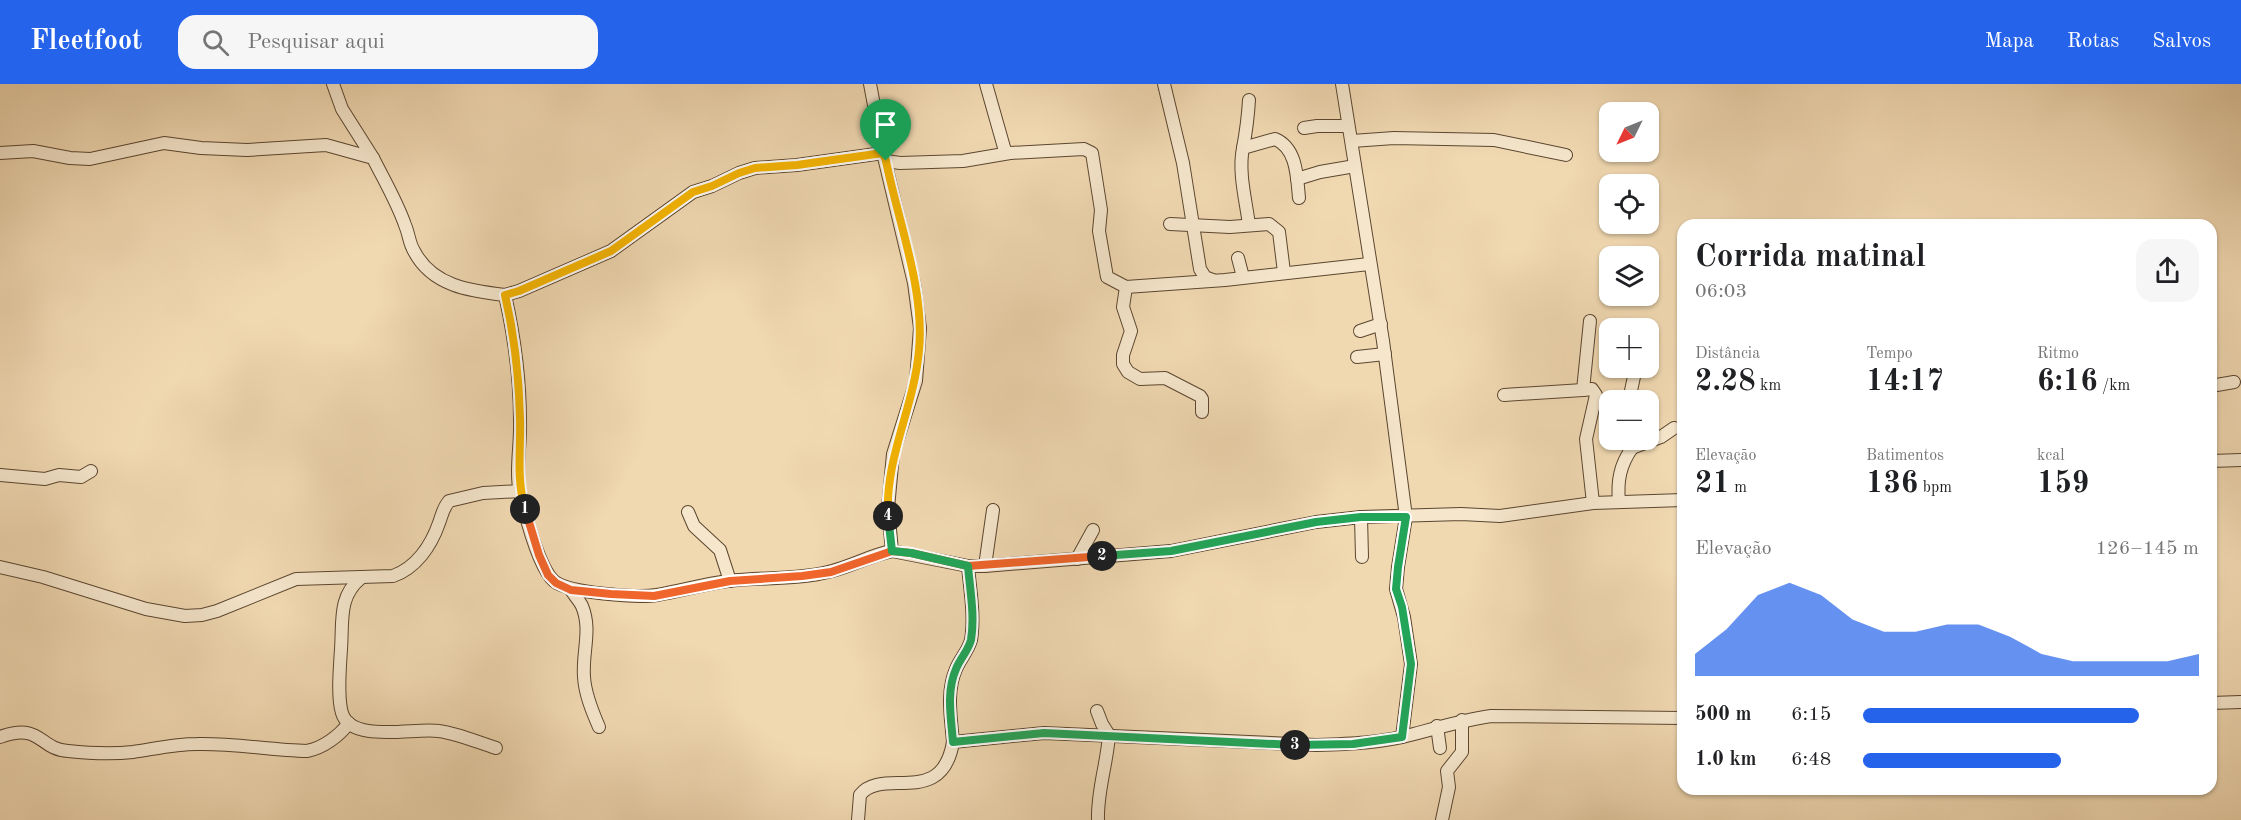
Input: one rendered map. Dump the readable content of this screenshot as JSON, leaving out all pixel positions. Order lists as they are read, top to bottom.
{
  "north": "bottom left",
  "page": {
    "header": "Fleetfoot",
    "search": "Pesquisar aqui",
    "nav": ["Mapa", "Rotas", "Salvos"],
    "map_buttons": ["+", "−"],
    "heading": ["Corrida matinal", "06:03"],
    "stats": [
      ["Distância", "2.28 km"],
      ["Tempo", "14:17"],
      ["Ritmo", "6:16 /km"],
      ["Elevação", "21 m"],
      ["Batimentos", "136 bpm"],
      ["kcal", "159"]
    ],
    "pins": [
      "1",
      "4",
      "2",
      "3"
    ],
    "chart": ["Elevação", "126–145 m"],
    "list": [
      {
        "name": "500 m",
        "note": "6:15"
      },
      {
        "name": "1.0 km",
        "note": "6:48"
      }
    ]
  }
}
